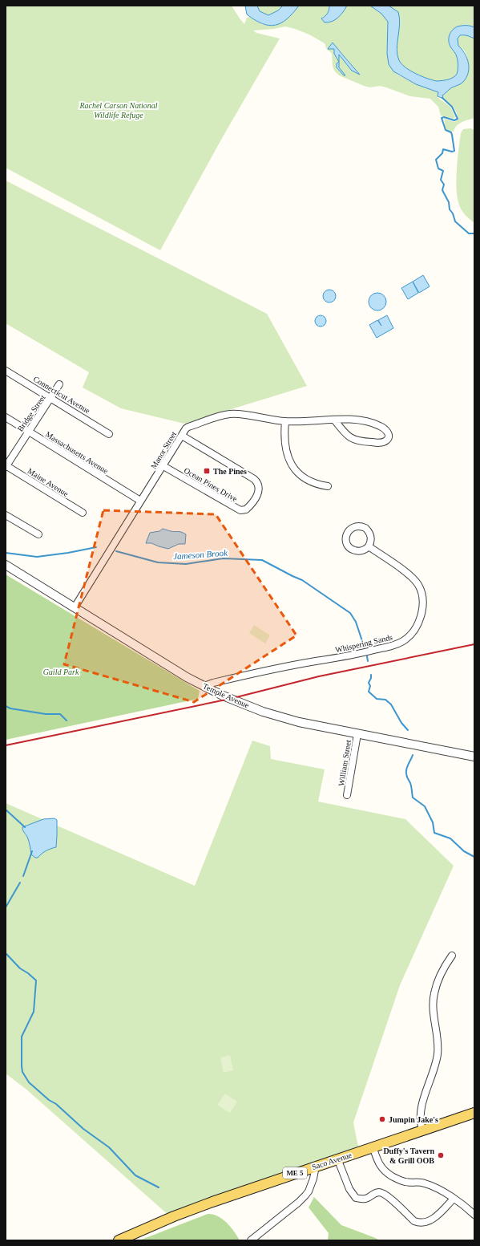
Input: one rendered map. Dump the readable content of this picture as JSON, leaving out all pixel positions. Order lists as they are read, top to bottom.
{
  "streets": {
    "main road": ["Saco Avenue", "ME 5"],
    "street": [
      "Connecticut Avenue",
      "Bridge Street",
      "Manor Street",
      "Massachusetts Avenue",
      "Maine Avenue",
      "Ocean Pines Drive",
      "Whispering Sands",
      "Temple Avenue",
      "William Street"
    ]
  },
  "crossings": [
    ["Connecticut Avenue", "Bridge Street"],
    ["Bridge Street", "Massachusetts Avenue"],
    ["Bridge Street", "Maine Avenue"],
    ["Manor Street", "Massachusetts Avenue"],
    ["Manor Street", "Ocean Pines Drive"],
    ["Manor Street", "Temple Avenue"],
    ["Whispering Sands", "Temple Avenue"],
    ["Temple Avenue", "William Street"]
  ],
  "water": ["Jameson Brook"],
  "parks": ["Rachel Carson National Wildlife Refuge", "Guild Park"],
  "places": {
    "transit": ["The Pines"],
    "other": ["Jumpin Jake's", "Duffy's Tavern & Grill OOB"]
  }
}
